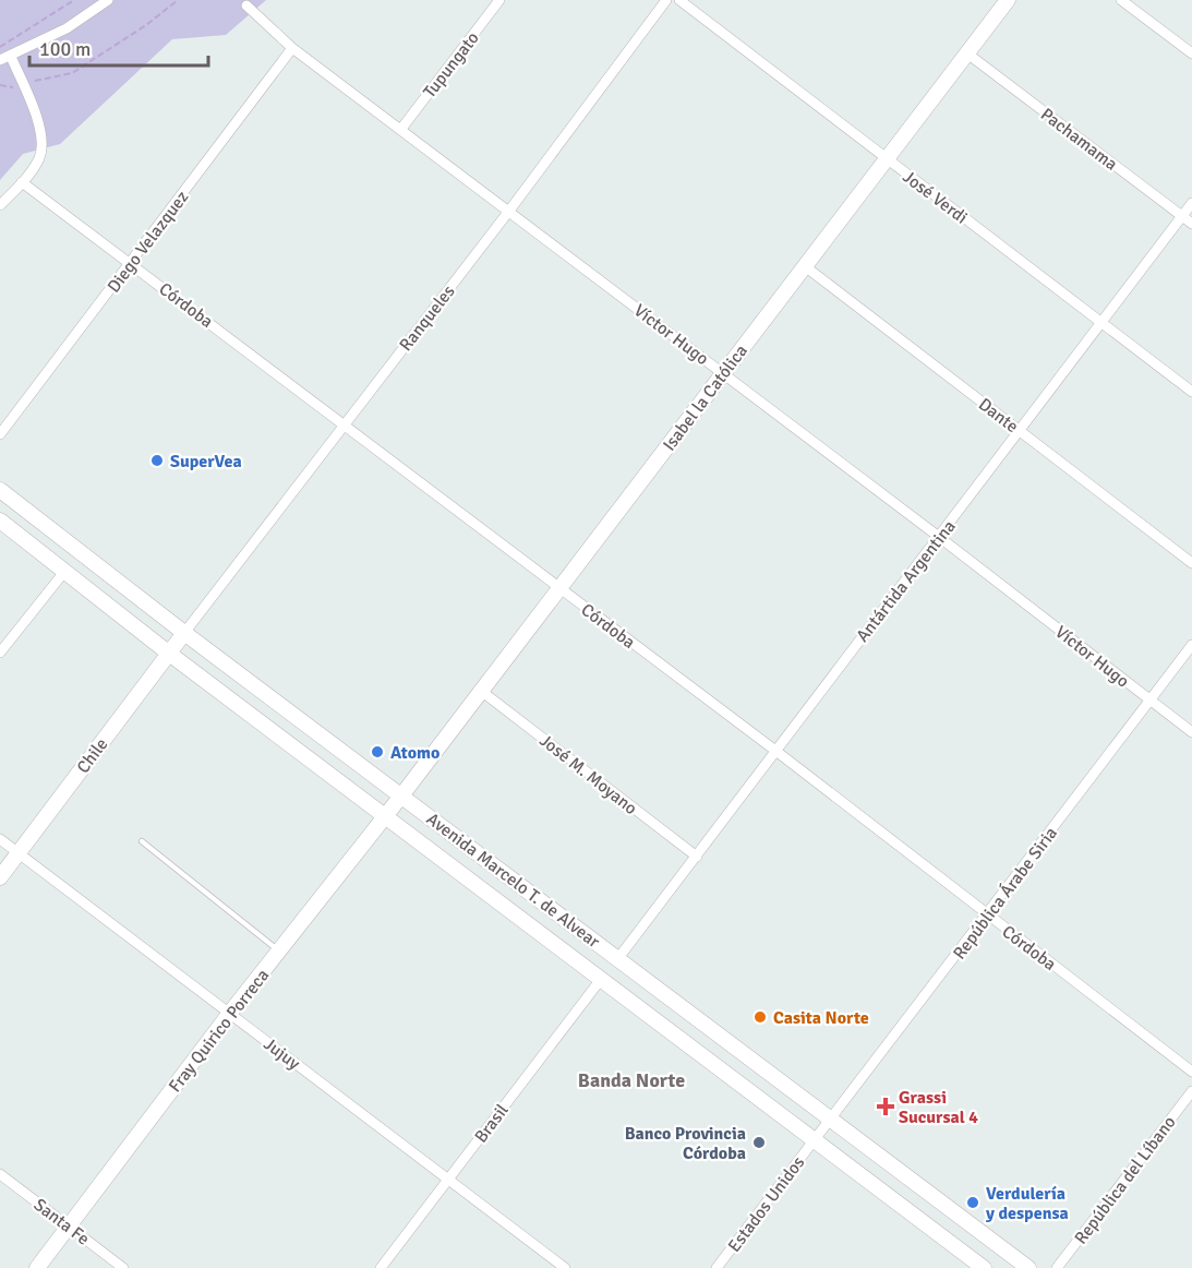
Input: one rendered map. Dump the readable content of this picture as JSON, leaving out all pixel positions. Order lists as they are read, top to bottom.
{
  "streets": {
    "main road": [
      "Isabel la Católica",
      "Chile",
      "Avenida Marcelo T. de Alvear",
      "Fray Quirico Porreca"
    ],
    "street": [
      "Tupungato",
      "Pachamama",
      "José Verdi",
      "Diego Velazquez",
      "Córdoba",
      "Ranqueles",
      "Víctor Hugo",
      "Dante",
      "Antártida Argentina",
      "José M. Moyano",
      "República Árabe Siria",
      "Jujuy",
      "Brasil",
      "República del Líbano",
      "Estados Unidos",
      "Santa Fe"
    ]
  },
  "crossings": [
    ["Tupungato", "Víctor Hugo"],
    ["Pachamama", "Isabel la Católica"],
    ["Pachamama", "Antártida Argentina"],
    ["José Verdi", "Isabel la Católica"],
    ["José Verdi", "Antártida Argentina"],
    ["Diego Velazquez", "Córdoba"],
    ["Diego Velazquez", "Víctor Hugo"],
    ["Córdoba", "Ranqueles"],
    ["Córdoba", "Isabel la Católica"],
    ["Córdoba", "Antártida Argentina"],
    ["Córdoba", "República Árabe Siria"],
    ["Ranqueles", "Víctor Hugo"],
    ["Ranqueles", "Chile"],
    ["Ranqueles", "Avenida Marcelo T. de Alvear"],
    ["Víctor Hugo", "Isabel la Católica"],
    ["Víctor Hugo", "Antártida Argentina"],
    ["Víctor Hugo", "República Árabe Siria"],
    ["Isabel la Católica", "Dante"],
    ["Isabel la Católica", "José M. Moyano"],
    ["Isabel la Católica", "Avenida Marcelo T. de Alvear"],
    ["Isabel la Católica", "Fray Quirico Porreca"],
    ["Dante", "Antártida Argentina"],
    ["Antártida Argentina", "José M. Moyano"],
    ["Antártida Argentina", "Avenida Marcelo T. de Alvear"],
    ["Chile", "Avenida Marcelo T. de Alvear"],
    ["Chile", "Jujuy"],
    ["Avenida Marcelo T. de Alvear", "República Árabe Siria"],
    ["Avenida Marcelo T. de Alvear", "Fray Quirico Porreca"],
    ["Avenida Marcelo T. de Alvear", "Brasil"],
    ["Avenida Marcelo T. de Alvear", "Estados Unidos"],
    ["República Árabe Siria", "Estados Unidos"],
    ["Fray Quirico Porreca", "Jujuy"],
    ["Fray Quirico Porreca", "Santa Fe"],
    ["Jujuy", "Brasil"]
  ],
  "districts": ["Banda Norte"],
  "places": {
    "other": [
      "SuperVea",
      "Atomo",
      "Casita Norte",
      "Banco Provincia Córdoba",
      "Verdulería y despensa"
    ],
    "health": ["Grassi Sucursal 4"]
  },
  "scale_bar": "100 m"
}
